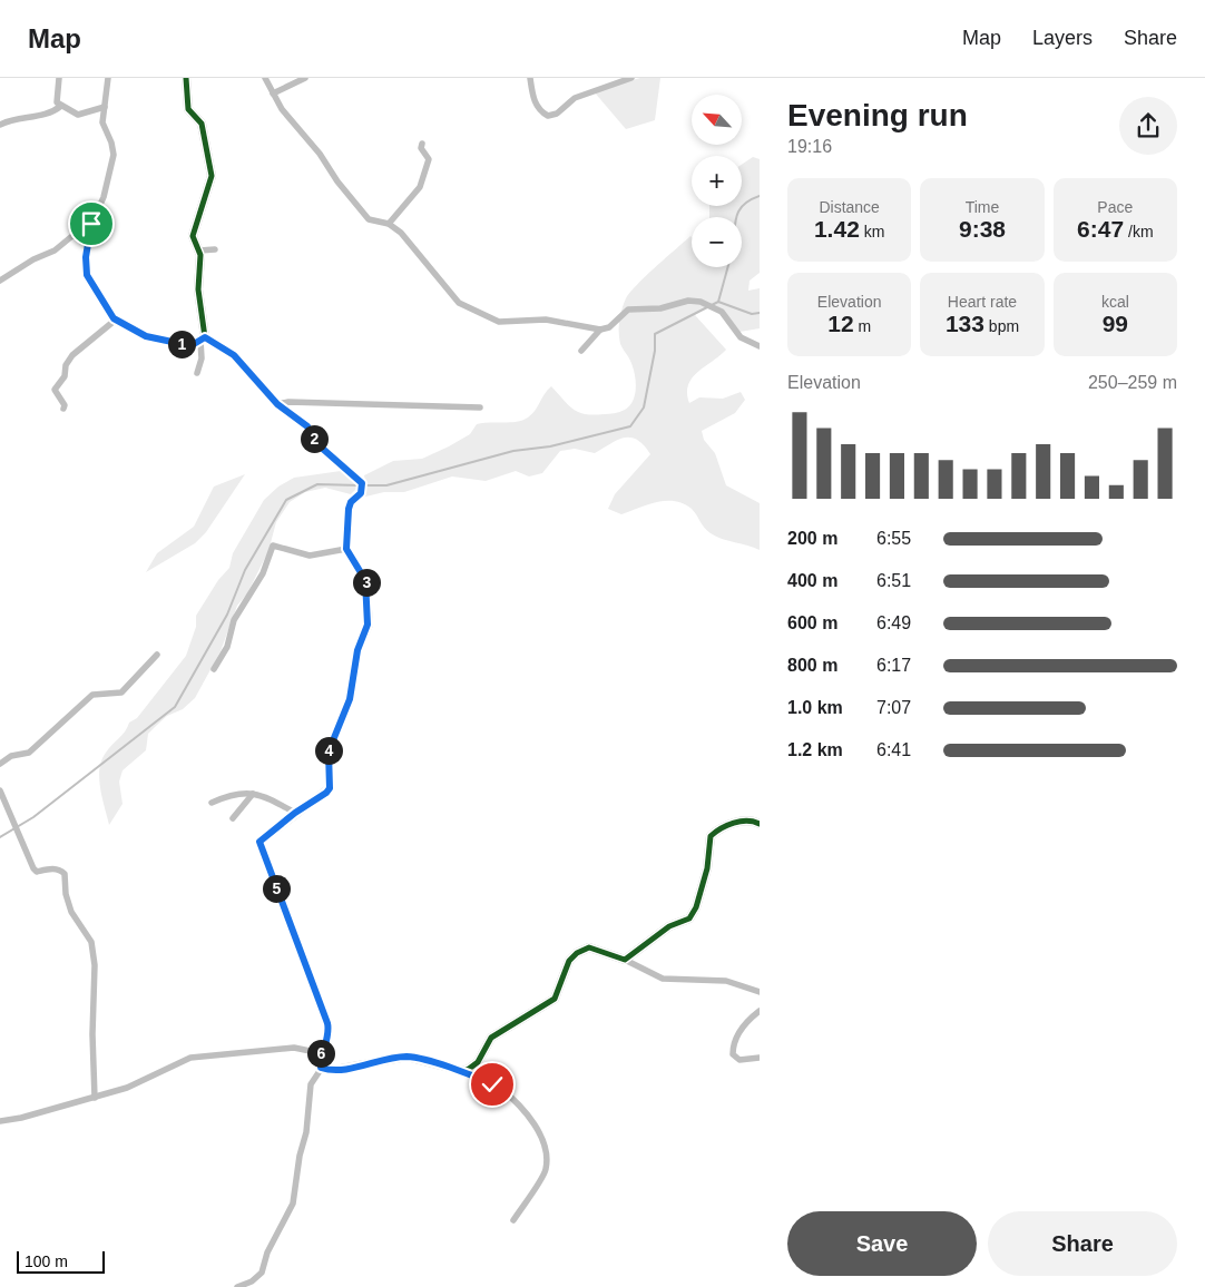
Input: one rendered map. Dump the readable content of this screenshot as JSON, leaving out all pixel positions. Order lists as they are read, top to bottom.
{
  "scale_bar": "100 m",
  "north": "top left",
  "page": {
    "header": "Map",
    "nav": ["Map", "Layers", "Share"],
    "heading": ["Evening run", "19:16"],
    "map_buttons": ["+", "−"],
    "stats": [
      ["Distance", "1.42 km"],
      ["Time", "9:38"],
      ["Pace", "6:47 /km"],
      ["Elevation", "12 m"],
      ["Heart rate", "133 bpm"],
      ["kcal", "99"]
    ],
    "pins": [
      "1",
      "2",
      "3",
      "4",
      "5",
      "6"
    ],
    "chart": ["Elevation", "250–259 m"],
    "list": [
      {
        "name": "200 m",
        "note": "6:55"
      },
      {
        "name": "400 m",
        "note": "6:51"
      },
      {
        "name": "600 m",
        "note": "6:49"
      },
      {
        "name": "800 m",
        "note": "6:17"
      },
      {
        "name": "1.0 km",
        "note": "7:07"
      },
      {
        "name": "1.2 km",
        "note": "6:41"
      }
    ],
    "buttons": ["Save", "Share"],
    "scale": "100 m"
  }
}
